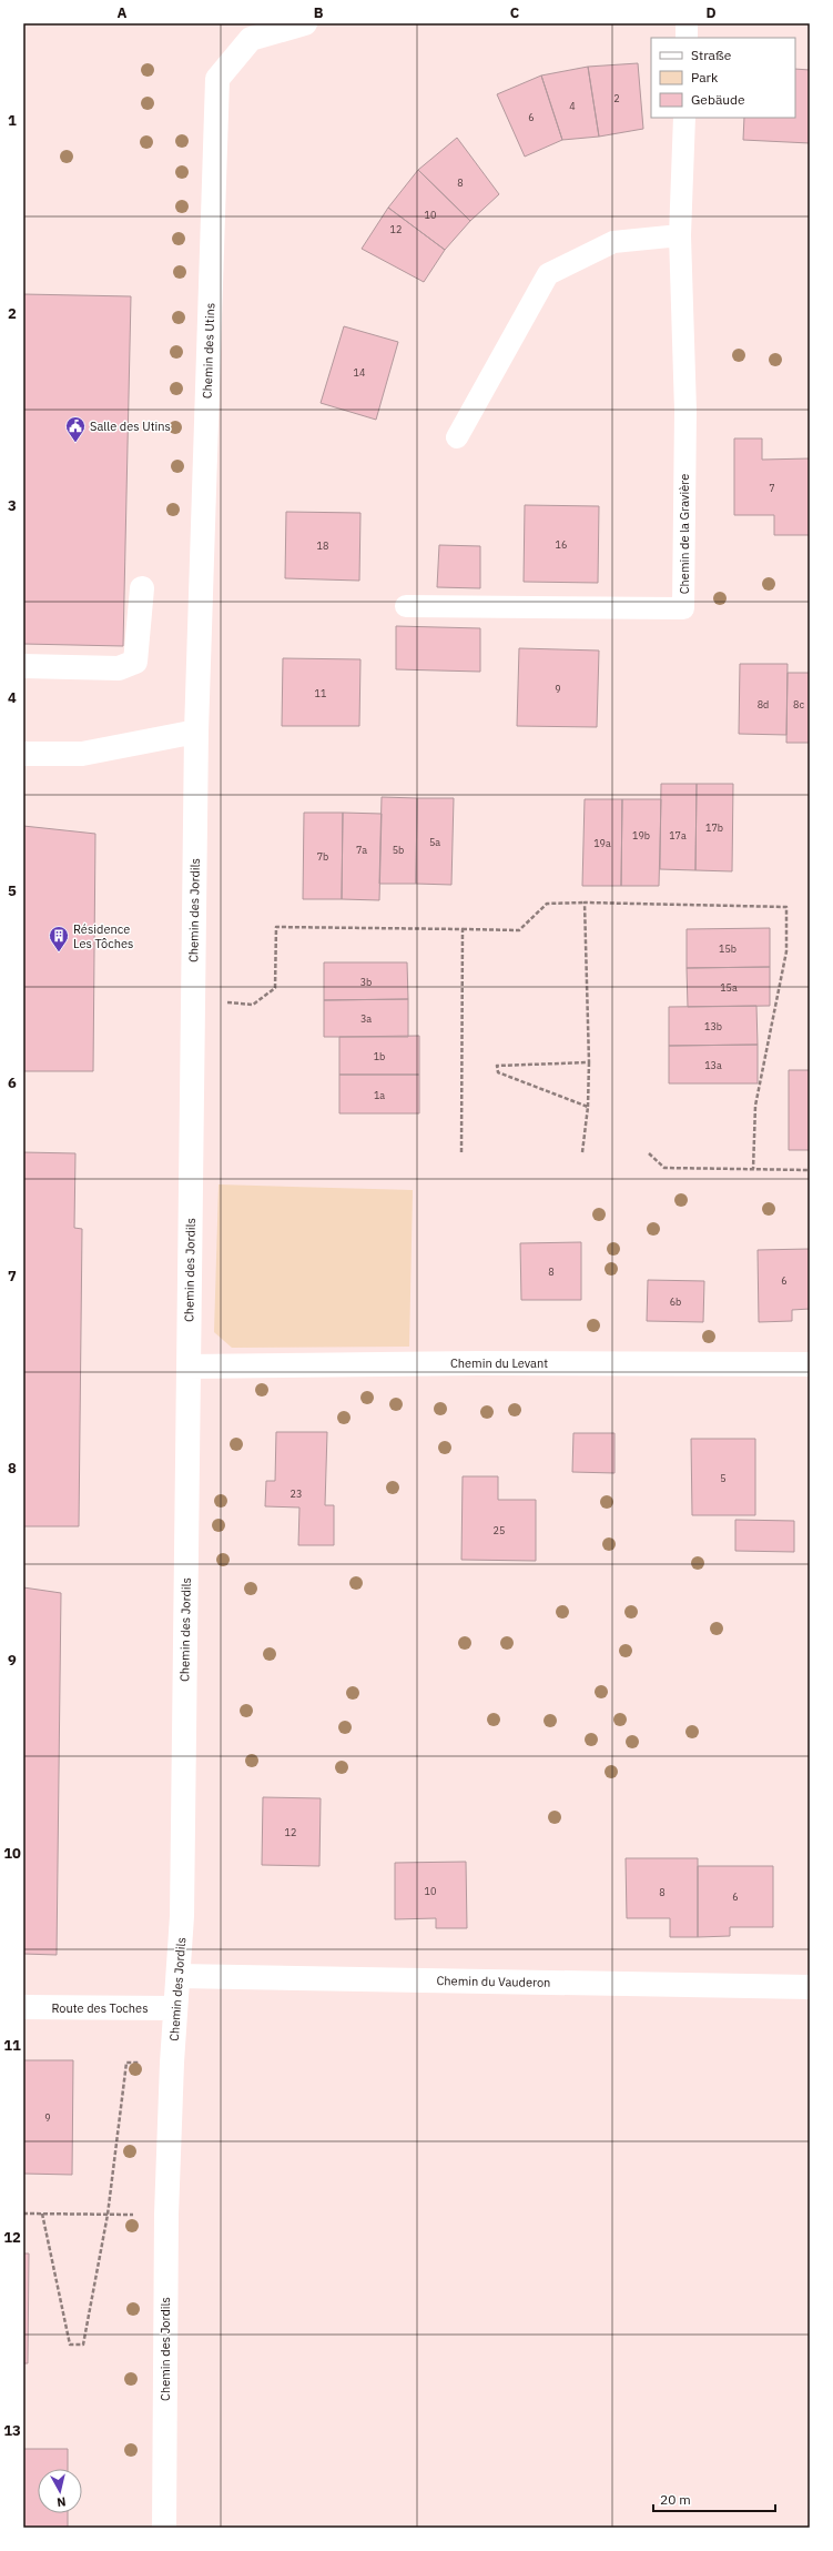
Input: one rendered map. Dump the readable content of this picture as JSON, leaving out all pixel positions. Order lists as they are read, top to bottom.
{
  "streets": {
    "street": [
      "Chemin des Utins",
      "Chemin des Jordils",
      "Chemin du Levant",
      "Chemin du Vauderon",
      "Route des Toches"
    ],
    "lane": ["Chemin de la Gravière"]
  },
  "crossings": [
    ["Chemin des Utins", "Chemin des Jordils"],
    ["Chemin des Jordils", "Chemin du Levant"],
    ["Chemin des Jordils", "Chemin du Vauderon"],
    ["Chemin des Jordils", "Route des Toches"]
  ],
  "places": {
    "public building": ["Salle des Utins"],
    "building": ["Résidence Les Tôches"]
  },
  "house_numbers": [
    "2",
    "4",
    "6",
    "8",
    "10",
    "12",
    "14",
    "7",
    "16",
    "18",
    "9",
    "11",
    "8d",
    "8c",
    "17b",
    "19b",
    "17a",
    "5a",
    "19a",
    "7a",
    "5b",
    "7b",
    "15b",
    "3b",
    "15a",
    "3a",
    "13b",
    "1b",
    "13a",
    "1a",
    "8",
    "6",
    "6b",
    "5",
    "23",
    "25",
    "12",
    "10",
    "8",
    "6",
    "9"
  ],
  "legend": ["Straße", "Park", "Gebäude"],
  "scale_bar": "20 m",
  "north": "bottom",
  "grid": {
    "columns": [
      "A",
      "B",
      "C",
      "D"
    ],
    "rows": [
      "1",
      "2",
      "3",
      "4",
      "5",
      "6",
      "7",
      "8",
      "9",
      "10",
      "11",
      "12",
      "13"
    ]
  }
}
